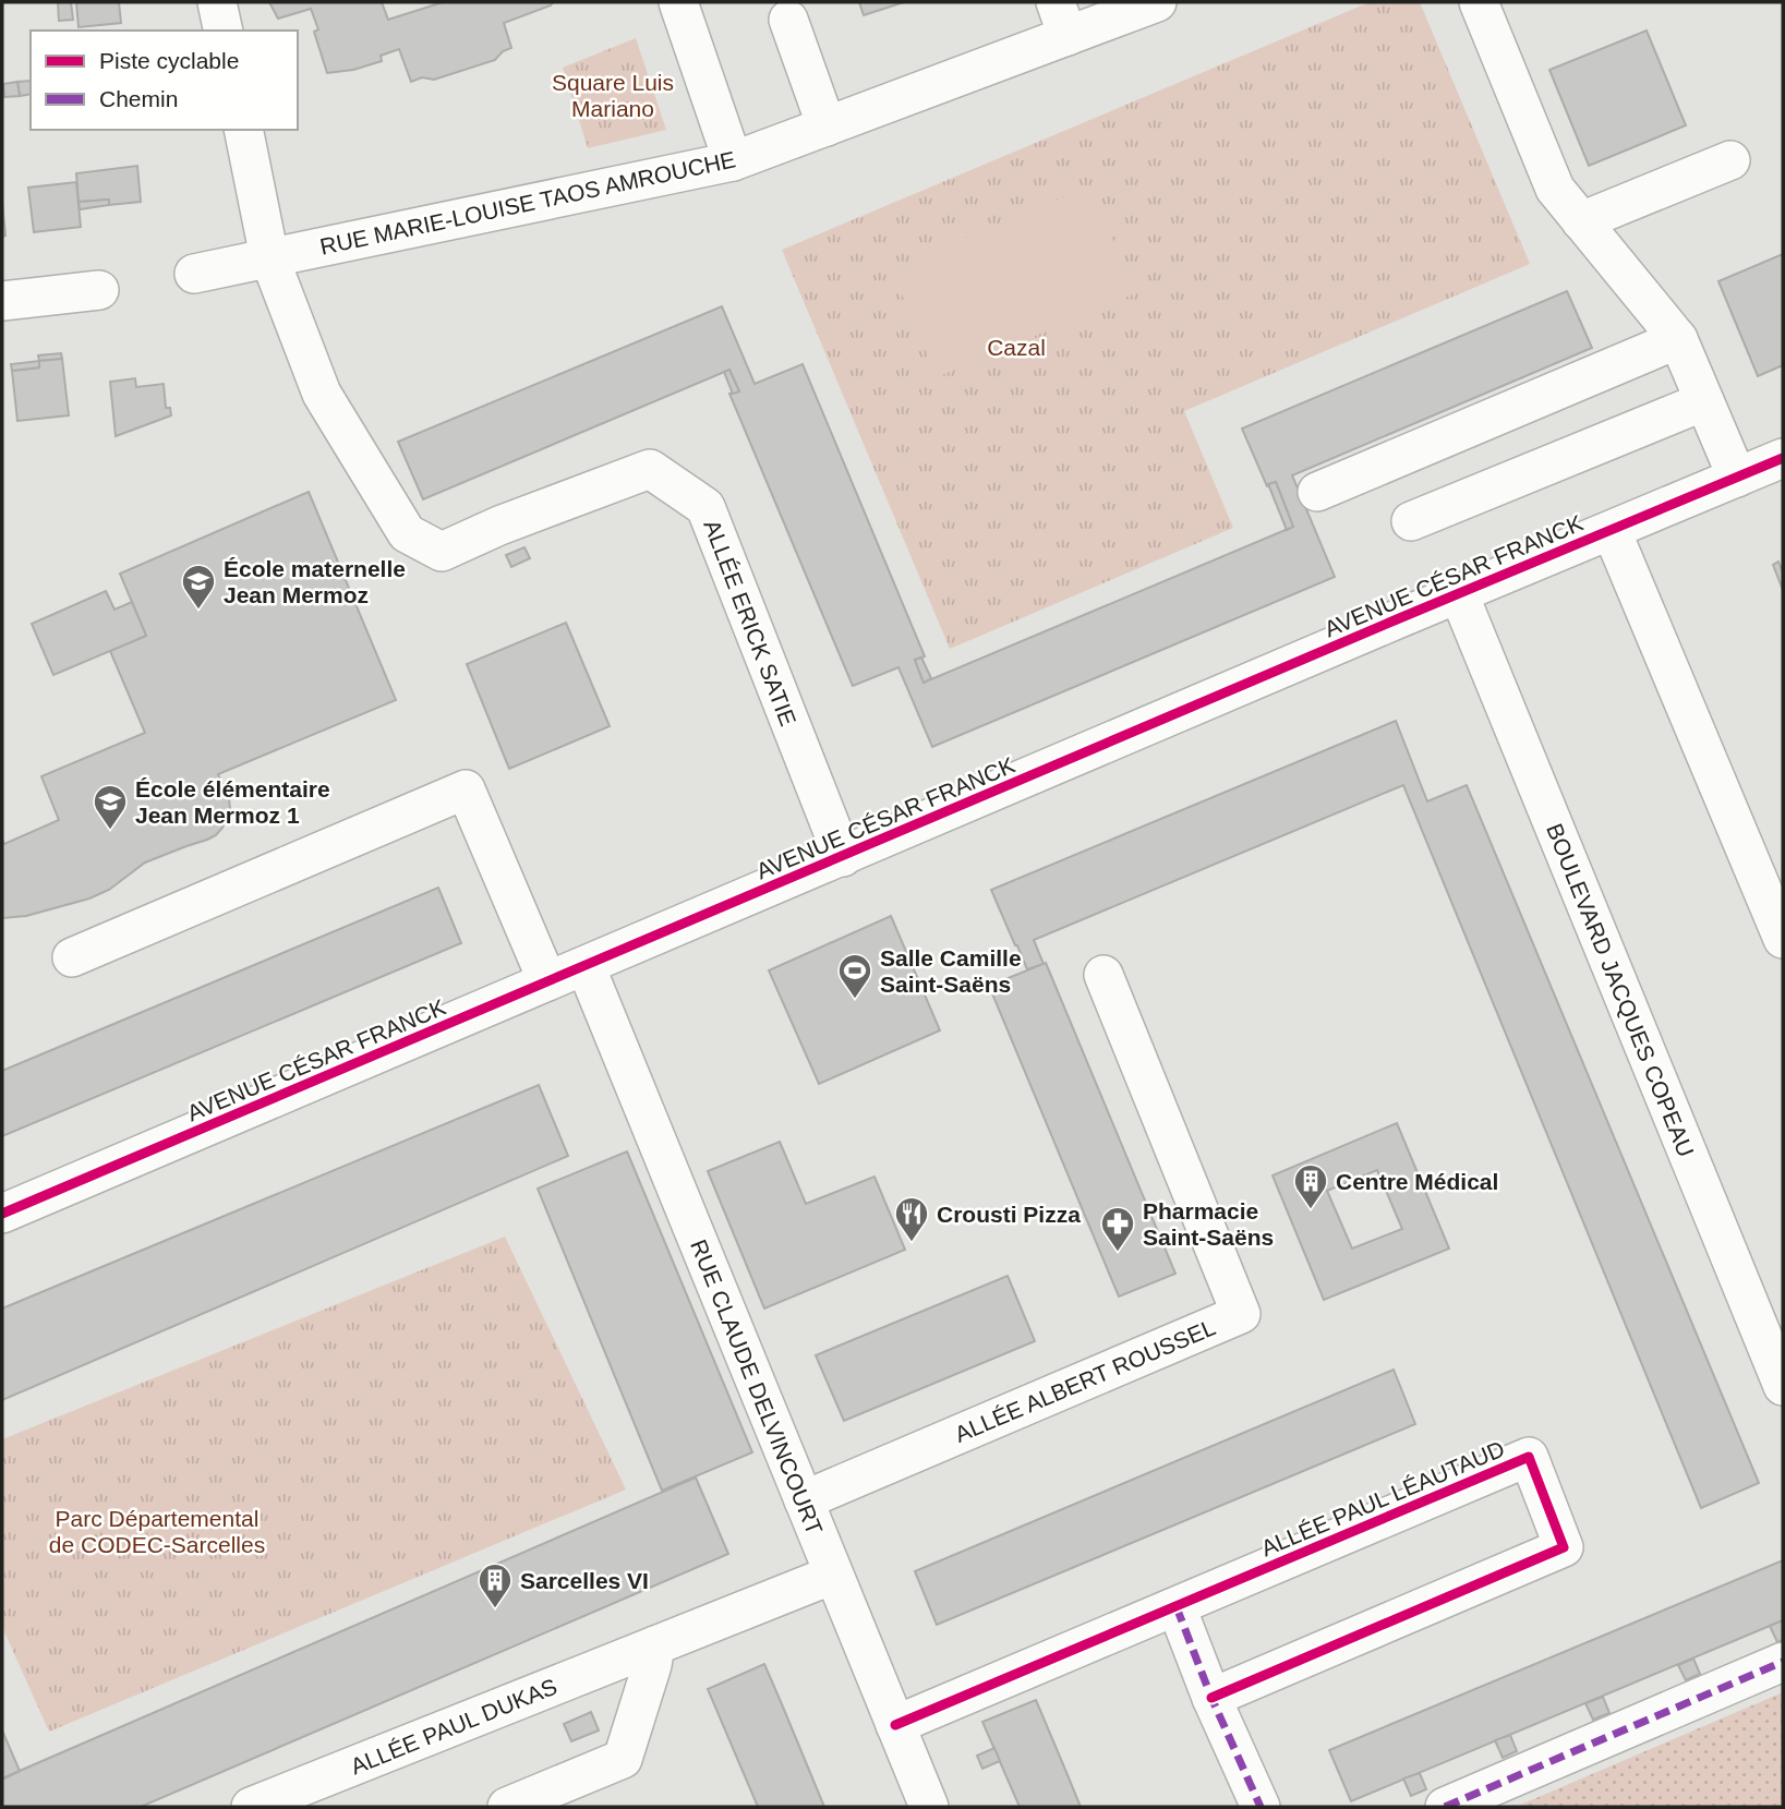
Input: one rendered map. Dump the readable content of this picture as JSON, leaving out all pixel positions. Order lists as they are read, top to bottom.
{
  "streets": {
    "street": [
      "RUE MARIE-LOUISE TAOS AMROUCHE",
      "AVENUE CÉSAR FRANCK",
      "ALLÉE ERICK SATIE",
      "BOULEVARD JACQUES COPEAU",
      "ALLÉE ALBERT ROUSSEL",
      "RUE CLAUDE DELVINCOURT",
      "ALLÉE PAUL LÉAUTAUD",
      "ALLÉE PAUL DUKAS"
    ]
  },
  "crossings": [
    ["RUE MARIE-LOUISE TAOS AMROUCHE", "ALLÉE ERICK SATIE"],
    ["AVENUE CÉSAR FRANCK", "ALLÉE ERICK SATIE"],
    ["AVENUE CÉSAR FRANCK", "BOULEVARD JACQUES COPEAU"],
    ["AVENUE CÉSAR FRANCK", "RUE CLAUDE DELVINCOURT"],
    ["ALLÉE ALBERT ROUSSEL", "RUE CLAUDE DELVINCOURT"],
    ["RUE CLAUDE DELVINCOURT", "ALLÉE PAUL LÉAUTAUD"],
    ["RUE CLAUDE DELVINCOURT", "ALLÉE PAUL DUKAS"]
  ],
  "parks": ["Square Luis Mariano", "Cazal", "Parc Départemental de CODEC-Sarcelles"],
  "places": {
    "school or university": ["École maternelle Jean Mermoz", "École élémentaire Jean Mermoz 1"],
    "sports": ["Salle Camille Saint-Saëns"],
    "building": ["Centre Médical", "Sarcelles VI"],
    "restaurant": ["Crousti Pizza"],
    "pharmacy": ["Pharmacie Saint-Saëns"]
  },
  "legend": ["Piste cyclable", "Chemin"]
}
